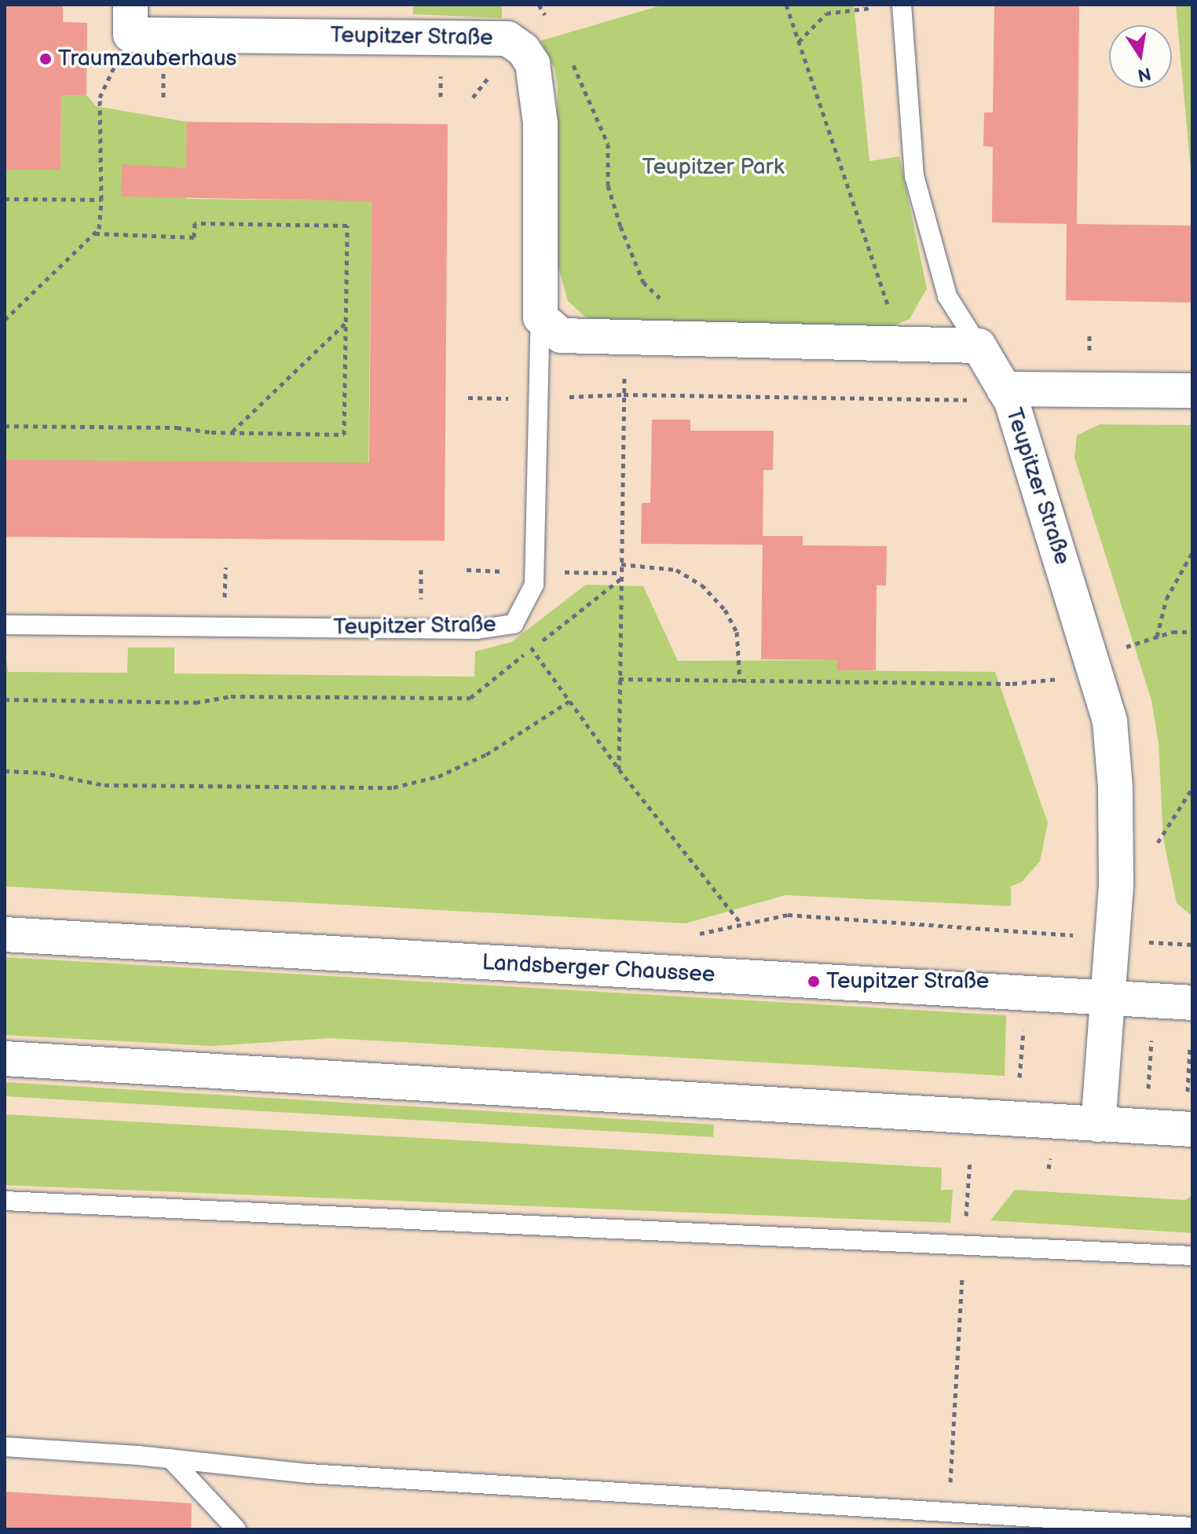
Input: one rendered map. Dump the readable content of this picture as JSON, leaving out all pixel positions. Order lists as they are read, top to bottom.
{
  "streets": {
    "main road": ["Teupitzer Straße", "Landsberger Chaussee"]
  },
  "crossings": [
    ["Teupitzer Straße", "Landsberger Chaussee"]
  ],
  "parks": ["Teupitzer Park"],
  "places": ["Traumzauberhaus", "Teupitzer Straße"],
  "north": "bottom"
}
